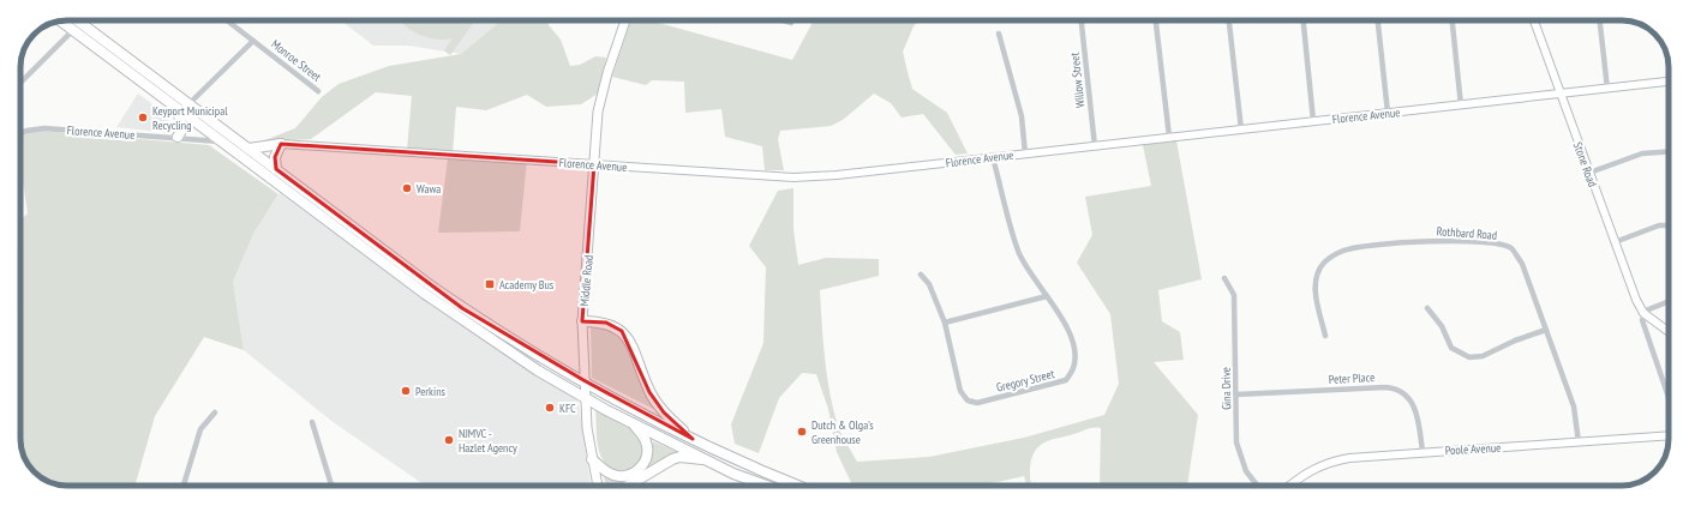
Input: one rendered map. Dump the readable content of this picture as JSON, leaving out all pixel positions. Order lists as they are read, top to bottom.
{
  "streets": {
    "main road": ["Middle Road"],
    "street": [
      "Monroe Street",
      "Willow Street",
      "Florence Avenue",
      "Stone Road",
      "Rothbard Road",
      "Peter Place",
      "Gregory Street",
      "Gina Drive",
      "Poole Avenue"
    ]
  },
  "crossings": [
    ["Willow Street", "Florence Avenue"],
    ["Florence Avenue", "Stone Road"],
    ["Florence Avenue", "Middle Road"],
    ["Florence Avenue", "Gregory Street"],
    ["Rothbard Road", "Poole Avenue"],
    ["Peter Place", "Gina Drive"],
    ["Peter Place", "Poole Avenue"]
  ],
  "places": {
    "other": [
      "Keyport Municipal Recycling",
      "Wawa",
      "Perkins",
      "KFC",
      "Dutch & Olga's Greenhouse",
      "NJMVC - Hazlet Agency"
    ],
    "transit": ["Academy Bus"]
  }
}
